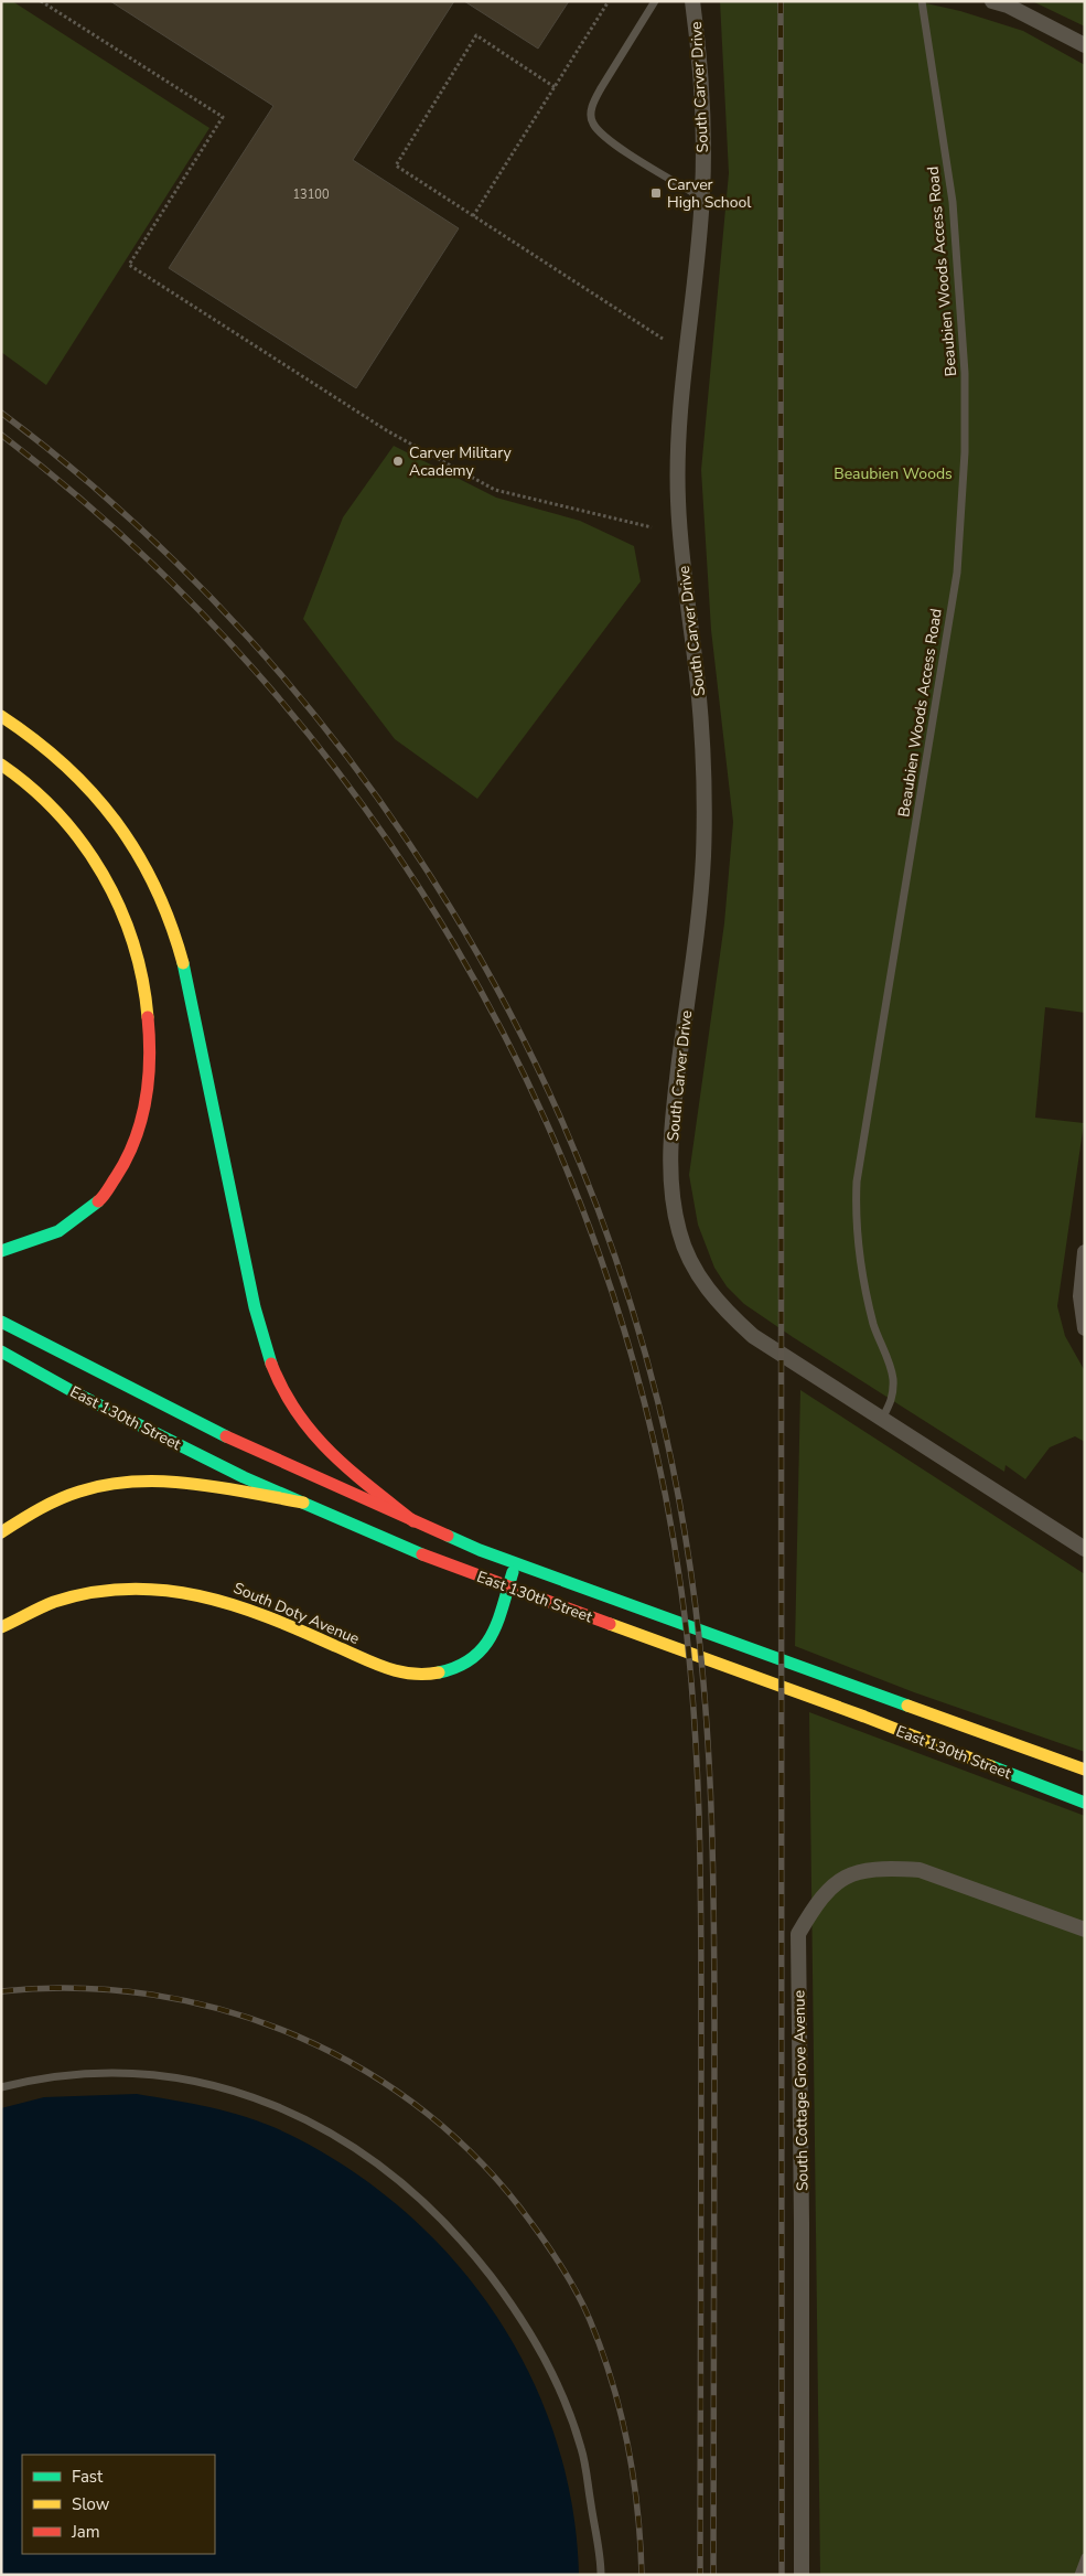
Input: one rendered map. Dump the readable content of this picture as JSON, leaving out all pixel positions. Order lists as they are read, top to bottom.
{
  "streets": {
    "main road": ["East 130th Street", "South Doty Avenue"],
    "street": ["South Carver Drive", "South Cottage Grove Avenue"],
    "lane": ["Beaubien Woods Access Road"]
  },
  "crossings": [
    ["South Carver Drive", "Beaubien Woods Access Road"],
    ["East 130th Street", "South Doty Avenue"]
  ],
  "parks": ["Beaubien Woods"],
  "places": {
    "transit": ["Carver High School"],
    "other": ["Carver Military Academy"]
  },
  "house_numbers": ["13100"],
  "legend": ["Fast", "Slow", "Jam"]
}
